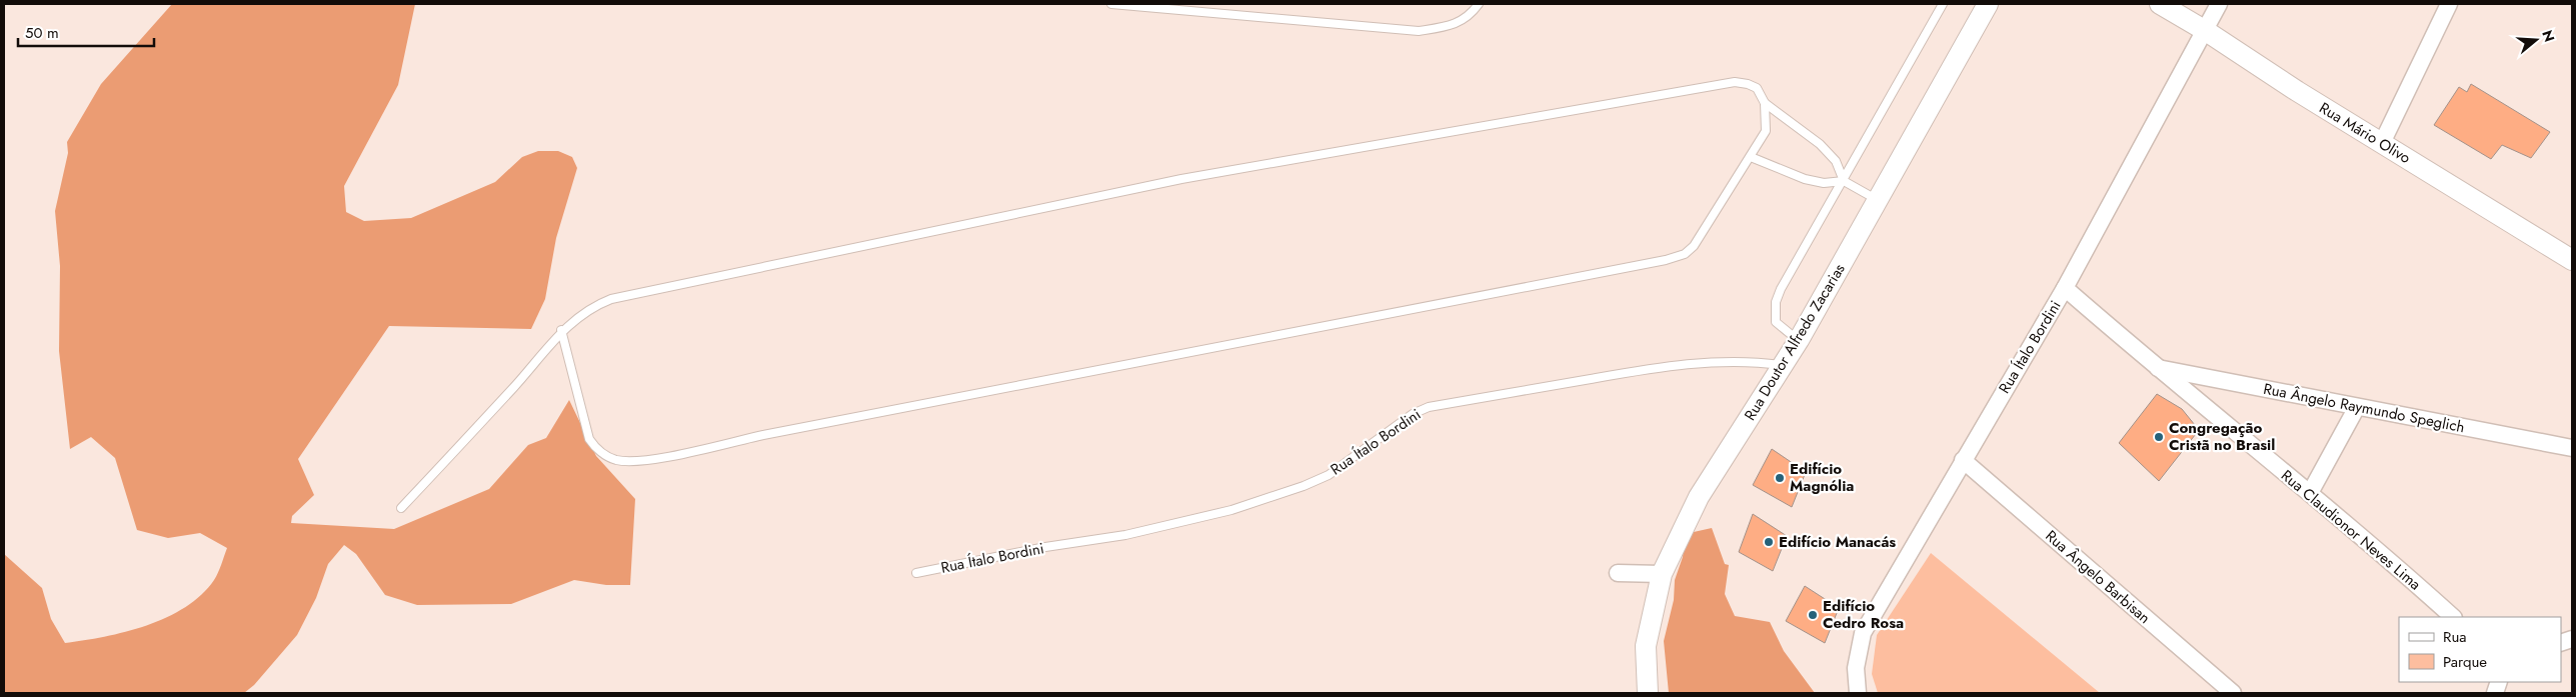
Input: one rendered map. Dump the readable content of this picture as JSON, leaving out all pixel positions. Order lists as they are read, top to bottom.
{
  "streets": {
    "street": [
      "Rua Mário Olivo",
      "Rua Doutor Alfredo Zacarias",
      "Rua Ítalo Bordini",
      "Rua Ângelo Raymundo Speglich",
      "Rua Claudionor Neves Lima",
      "Rua Ângelo Barbisan"
    ]
  },
  "crossings": [
    ["Rua Mário Olivo", "Rua Ítalo Bordini"],
    ["Rua Doutor Alfredo Zacarias", "Rua Ítalo Bordini"],
    ["Rua Ítalo Bordini", "Rua Claudionor Neves Lima"],
    ["Rua Ítalo Bordini", "Rua Ângelo Barbisan"],
    ["Rua Ângelo Raymundo Speglich", "Rua Claudionor Neves Lima"]
  ],
  "places": [
    "Congregação Cristã no Brasil",
    "Edifício Magnólia",
    "Edifício Manacás",
    "Edifício Cedro Rosa"
  ],
  "legend": ["Rua", "Parque"],
  "scale_bar": "50 m",
  "north": "right"
}
